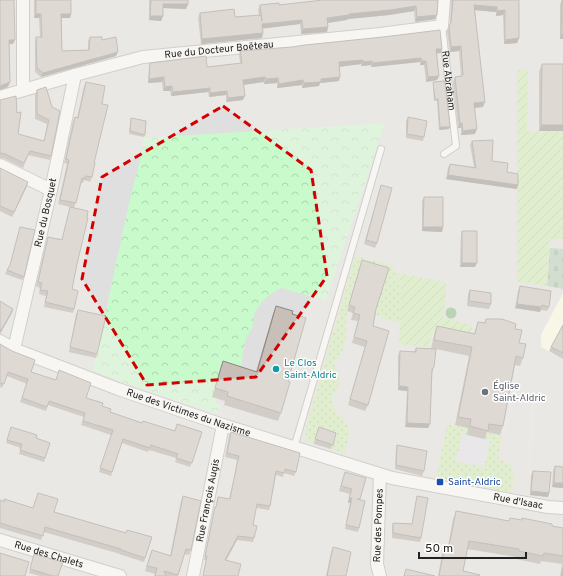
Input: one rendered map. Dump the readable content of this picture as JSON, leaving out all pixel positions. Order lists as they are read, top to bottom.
{
  "streets": {
    "street": [
      "Rue du Docteur Boëteau",
      "Rue Abraham",
      "Rue du Bosquet",
      "Rue des Victimes du Nazisme",
      "Rue François Augis",
      "Rue d'Isaac",
      "Rue des Pompes",
      "Rue des Chalets"
    ]
  },
  "crossings": [
    ["Rue du Docteur Boëteau", "Rue Abraham"],
    ["Rue du Docteur Boëteau", "Rue du Bosquet"],
    ["Rue du Bosquet", "Rue des Victimes du Nazisme"],
    ["Rue des Victimes du Nazisme", "Rue François Augis"],
    ["Rue des Victimes du Nazisme", "Rue d'Isaac"],
    ["Rue des Victimes du Nazisme", "Rue des Pompes"],
    ["Rue d'Isaac", "Rue des Pompes"]
  ],
  "places": {
    "other": ["Le Clos Saint-Aldric", "Église Saint-Aldric"],
    "transit": ["Saint-Aldric"]
  },
  "scale_bar": "50 m"
}
